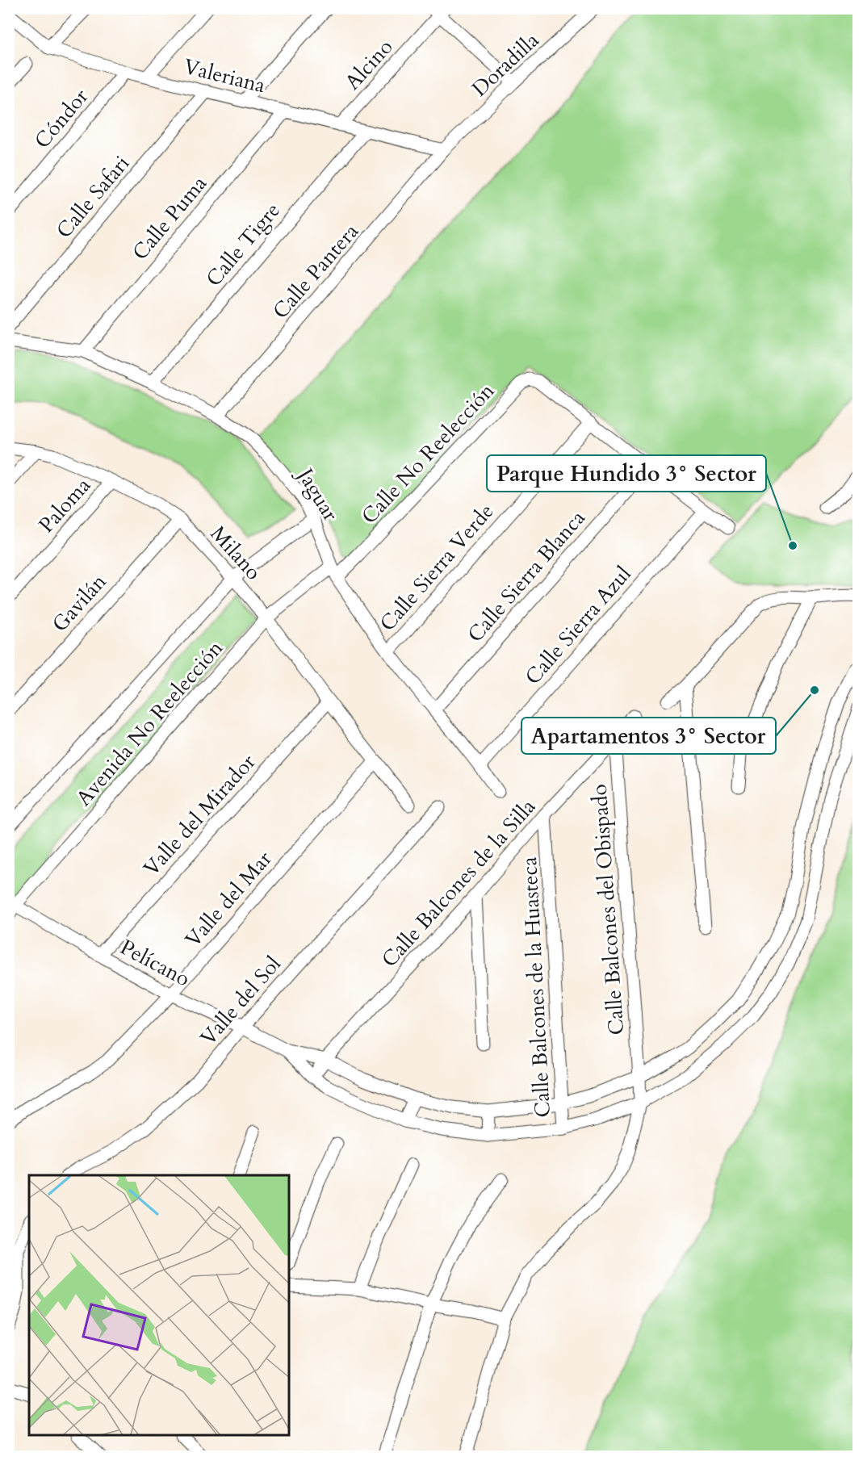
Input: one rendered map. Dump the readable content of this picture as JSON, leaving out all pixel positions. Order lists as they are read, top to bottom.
{
  "streets": {
    "street": [
      "Alcino",
      "Doradilla",
      "Valeriana",
      "Cóndor",
      "Calle Safari",
      "Calle Puma",
      "Calle Tigre",
      "Calle Pantera",
      "Calle No Reelección",
      "Jaguar",
      "Paloma",
      "Milano",
      "Calle Sierra Verde",
      "Calle Sierra Blanca",
      "Gavilán",
      "Calle Sierra Azul",
      "Avenida No Reelección",
      "Valle del Mirador",
      "Calle Balcones de la Silla",
      "Valle del Mar",
      "Calle Balcones del Obispado",
      "Pelícano",
      "Calle Balcones de la Huasteca",
      "Valle del Sol"
    ]
  },
  "crossings": [
    ["Alcino", "Valeriana"],
    ["Doradilla", "Valeriana"],
    ["Doradilla", "Calle Pantera"],
    ["Valeriana", "Cóndor"],
    ["Valeriana", "Calle Safari"],
    ["Valeriana", "Calle Puma"],
    ["Valeriana", "Calle Tigre"],
    ["Valeriana", "Calle Pantera"],
    ["Calle Puma", "Jaguar"],
    ["Calle Tigre", "Jaguar"],
    ["Calle Pantera", "Jaguar"],
    ["Calle No Reelección", "Jaguar"],
    ["Calle No Reelección", "Calle Sierra Verde"],
    ["Calle No Reelección", "Avenida No Reelección"],
    ["Jaguar", "Calle Sierra Verde"],
    ["Jaguar", "Calle Sierra Blanca"],
    ["Jaguar", "Calle Sierra Azul"],
    ["Jaguar", "Avenida No Reelección"],
    ["Paloma", "Milano"],
    ["Milano", "Gavilán"],
    ["Milano", "Avenida No Reelección"],
    ["Milano", "Valle del Mirador"],
    ["Milano", "Valle del Mar"],
    ["Avenida No Reelección", "Pelícano"],
    ["Valle del Mirador", "Pelícano"],
    ["Calle Balcones de la Silla", "Calle Balcones del Obispado"],
    ["Calle Balcones de la Silla", "Pelícano"],
    ["Calle Balcones de la Silla", "Calle Balcones de la Huasteca"],
    ["Valle del Mar", "Pelícano"],
    ["Calle Balcones del Obispado", "Pelícano"],
    ["Pelícano", "Calle Balcones de la Huasteca"],
    ["Pelícano", "Valle del Sol"]
  ],
  "places": ["Parque Hundido 3° Sector", "Apartamentos 3° Sector"]
}
